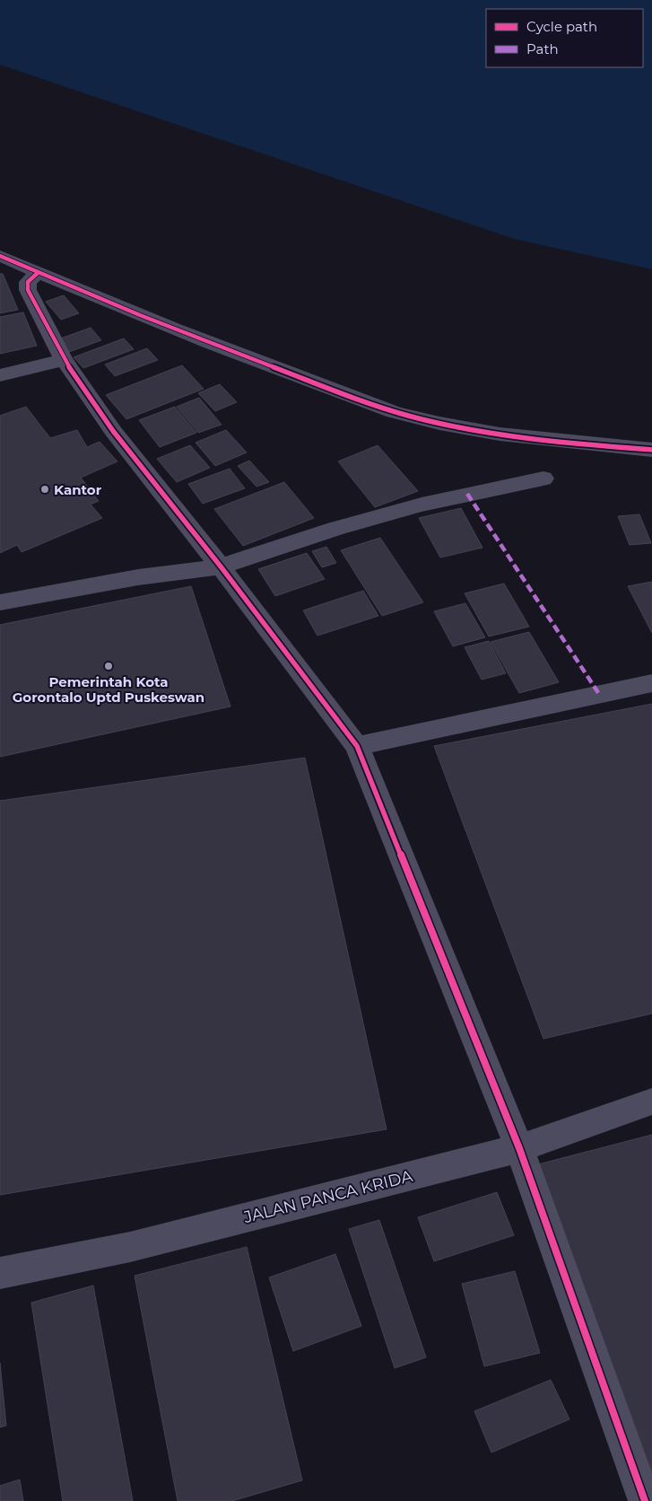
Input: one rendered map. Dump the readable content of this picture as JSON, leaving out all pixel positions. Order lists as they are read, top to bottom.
{
  "streets": {
    "street": ["JALAN PANCA KRIDA"]
  },
  "places": ["Kantor", "Pemerintah Kota Gorontalo Uptd Puskeswan"],
  "legend": ["Cycle path", "Path"]
}
